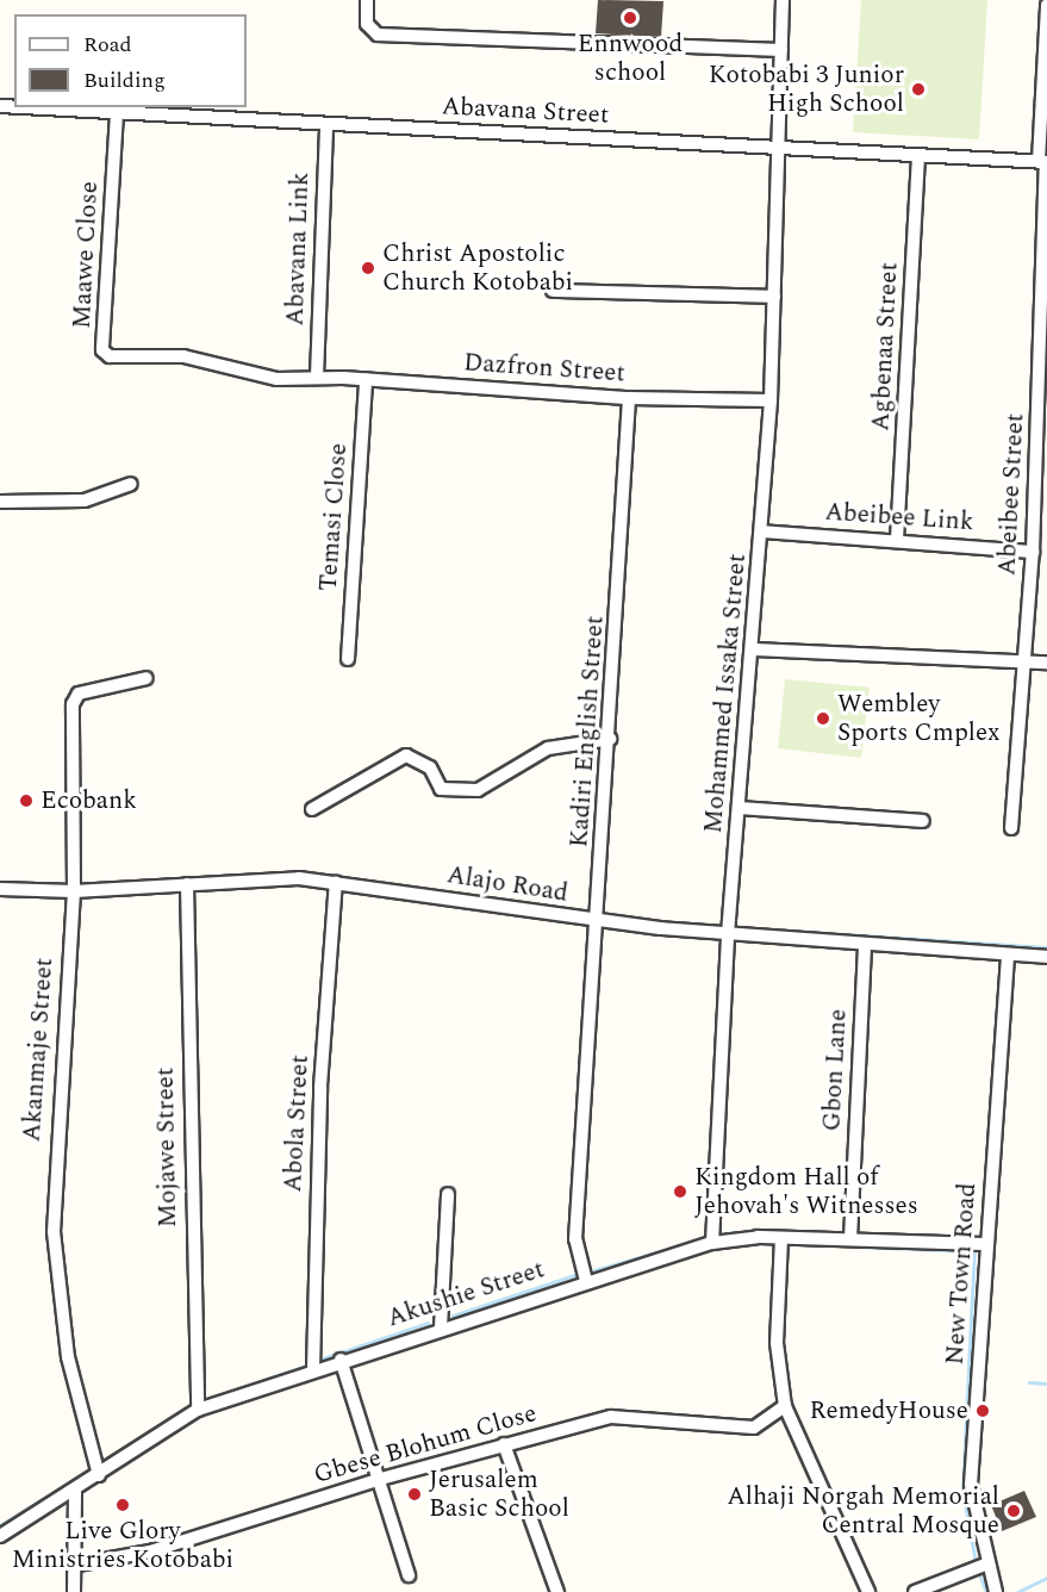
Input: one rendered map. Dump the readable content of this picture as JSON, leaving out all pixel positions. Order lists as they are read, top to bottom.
{
  "streets": {
    "street": [
      "Abavana Street",
      "Abavana Link",
      "Maawe Close",
      "Agbenaa Street",
      "Dazfron Street",
      "Abeibee Street",
      "Temasi Close",
      "Abeibee Link",
      "Mohammed Issaka Street",
      "Kadiri English Street",
      "Alajo Road",
      "Akanmaje Street",
      "Gbon Lane",
      "Abola Street",
      "Mojawe Street",
      "New Town Road",
      "Akushie Street",
      "Gbese Blohum Close"
    ]
  },
  "crossings": [
    ["Abavana Street", "Abavana Link"],
    ["Abavana Street", "Maawe Close"],
    ["Abavana Street", "Agbenaa Street"],
    ["Abavana Street", "Abeibee Street"],
    ["Abavana Street", "Mohammed Issaka Street"],
    ["Abavana Link", "Maawe Close"],
    ["Abavana Link", "Dazfron Street"],
    ["Maawe Close", "Dazfron Street"],
    ["Agbenaa Street", "Abeibee Link"],
    ["Dazfron Street", "Temasi Close"],
    ["Dazfron Street", "Mohammed Issaka Street"],
    ["Dazfron Street", "Kadiri English Street"],
    ["Abeibee Street", "Abeibee Link"],
    ["Abeibee Link", "Mohammed Issaka Street"],
    ["Mohammed Issaka Street", "Alajo Road"],
    ["Mohammed Issaka Street", "Akushie Street"],
    ["Kadiri English Street", "Alajo Road"],
    ["Kadiri English Street", "Akushie Street"],
    ["Alajo Road", "Akanmaje Street"],
    ["Alajo Road", "Gbon Lane"],
    ["Alajo Road", "Abola Street"],
    ["Alajo Road", "Mojawe Street"],
    ["Alajo Road", "New Town Road"],
    ["Akanmaje Street", "Akushie Street"],
    ["Gbon Lane", "Akushie Street"],
    ["Abola Street", "Akushie Street"],
    ["Mojawe Street", "Akushie Street"],
    ["New Town Road", "Akushie Street"]
  ],
  "places": [
    "Ennwood school",
    "Kotobabi 3 Junior High School",
    "Christ Apostolic Church Kotobabi",
    "Wembley Sports Cmplex",
    "Ecobank",
    "Kingdom Hall of Jehovah's Witnesses",
    "RemedyHouse",
    "Jerusalem Basic School",
    "Live Glory Ministries Kotobabi",
    "Alhaji Norgah Memorial Central Mosque"
  ],
  "legend": ["Road", "Building"]
}
